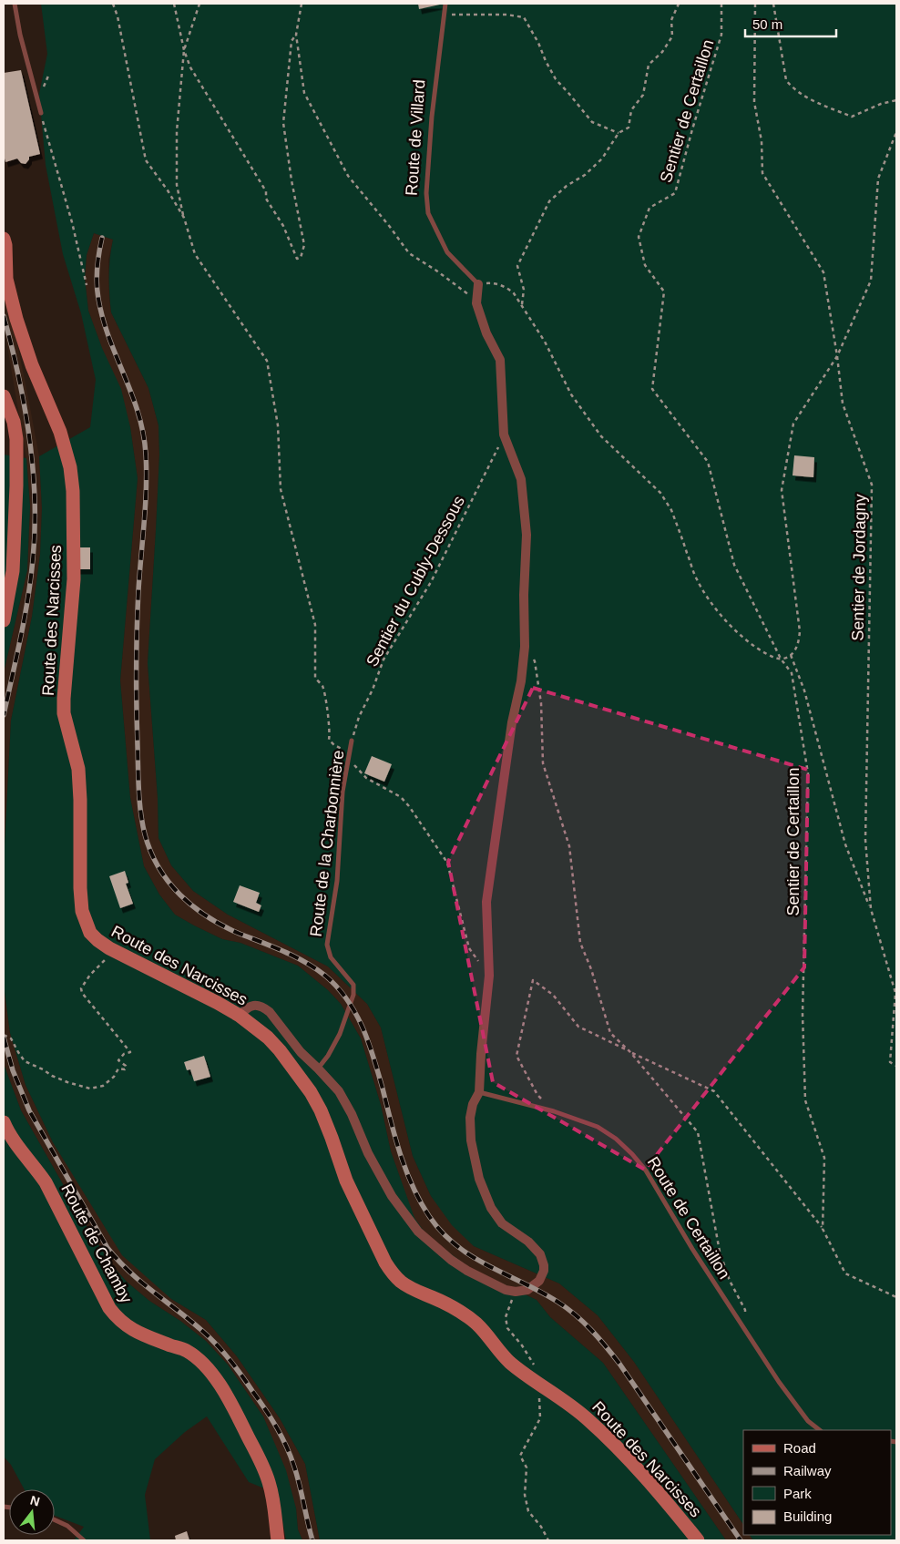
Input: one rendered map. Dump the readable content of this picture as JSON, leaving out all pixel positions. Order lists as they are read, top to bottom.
{
  "streets": {
    "street": ["Route des Narcisses", "Route de Chamby"],
    "lane": ["Route de Villard", "Route de la Charbonnière", "Route de Certaillon"],
    "path": ["Sentier de Certaillon", "Sentier de Jordagny", "Sentier du Cubly-Dessous"]
  },
  "crossings": [
    ["Sentier du Cubly-Dessous", "Route de la Charbonnière"]
  ],
  "legend": [
    "Road",
    "Railway",
    "Park",
    "Building"
  ],
  "scale_bar": "50 m",
  "north": "top"
}
